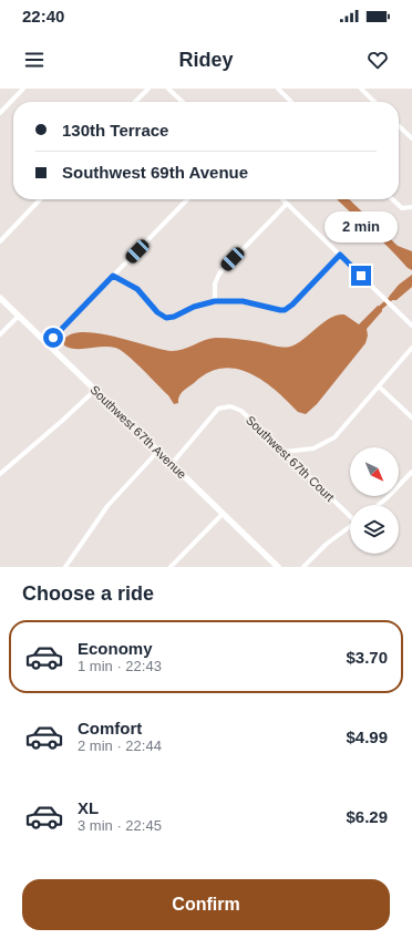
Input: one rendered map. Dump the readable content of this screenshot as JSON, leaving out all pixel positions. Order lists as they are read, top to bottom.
{
  "streets": {
    "main road": ["Southwest 67th Avenue"],
    "street": ["Southwest 67th Court"]
  },
  "crossings": [
    ["Southwest 67th Avenue", "Southwest 67th Court"]
  ],
  "north": "bottom right",
  "page": {
    "status": "22:40",
    "header": "Ridey",
    "banner": ["130th Terrace", "Southwest 69th Avenue"],
    "bubble": "2 min",
    "heading": "Choose a ride",
    "list": [
      {
        "name": "Economy",
        "note": "1 min · 22:43",
        "value": "$3.70"
      },
      {
        "name": "Comfort",
        "note": "2 min · 22:44",
        "value": "$4.99"
      },
      {
        "name": "XL",
        "note": "3 min · 22:45",
        "value": "$6.29"
      }
    ],
    "buttons": "Confirm"
  }
}
